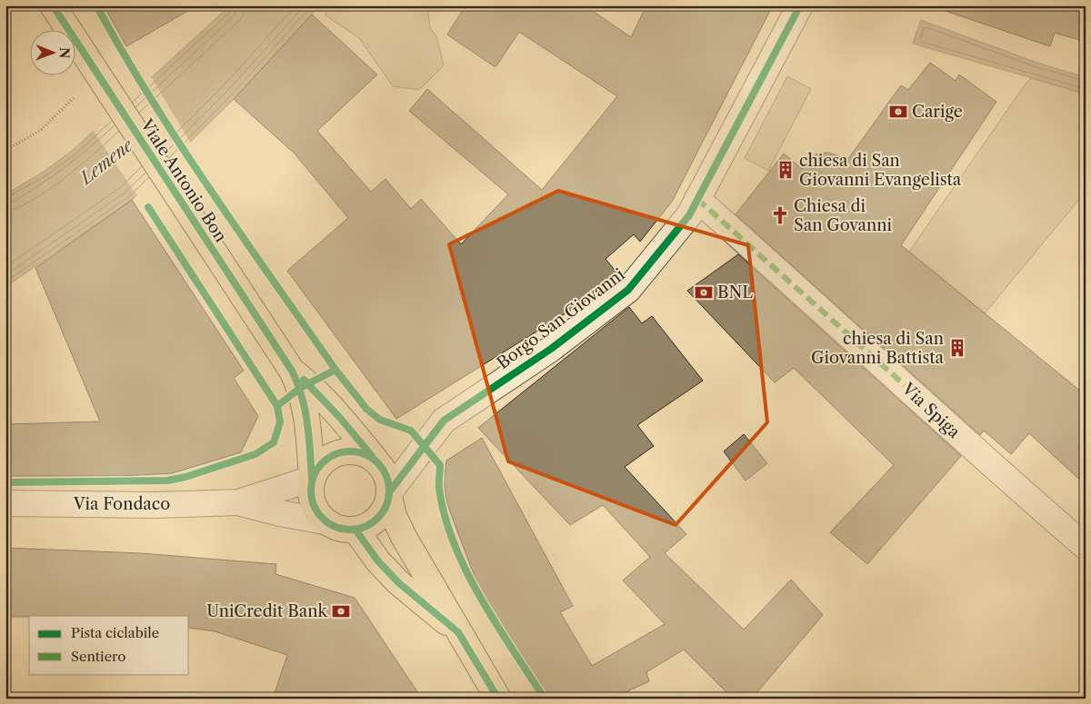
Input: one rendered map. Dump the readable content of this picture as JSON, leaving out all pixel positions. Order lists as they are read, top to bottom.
{
  "streets": {
    "main road": ["Viale Antonio Bon"],
    "street": ["Borgo San Giovanni", "Via Spiga", "Via Fondaco"]
  },
  "crossings": [
    ["Viale Antonio Bon", "Borgo San Giovanni"],
    ["Viale Antonio Bon", "Via Fondaco"],
    ["Borgo San Giovanni", "Via Spiga"],
    ["Borgo San Giovanni", "Via Fondaco"]
  ],
  "water": ["Lemene"],
  "places": {
    "bank": ["Carige", "BNL", "UniCredit Bank"],
    "building": ["chiesa di San Giovanni Evangelista", "chiesa di San Giovanni Battista"],
    "church": ["Chiesa di San Govanni"]
  },
  "legend": ["Pista ciclabile", "Sentiero"],
  "north": "right"
}
